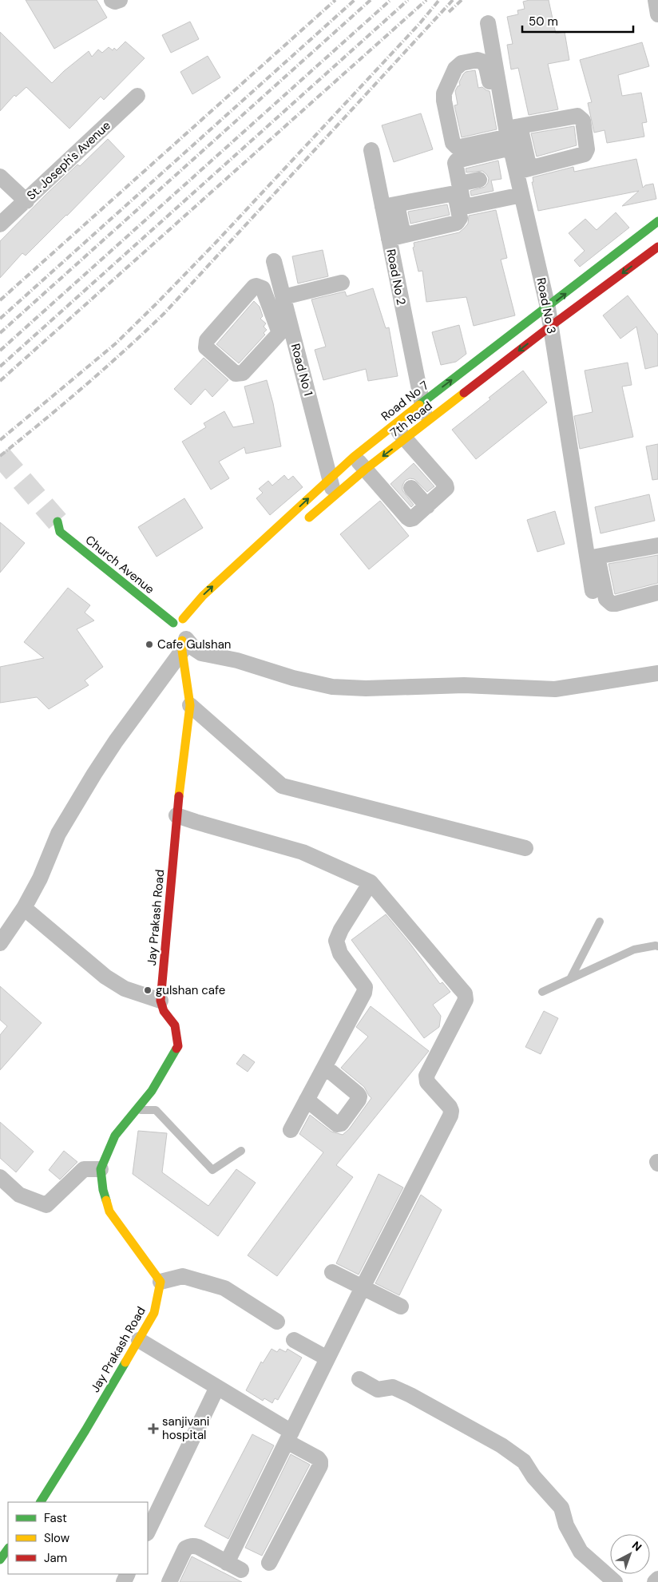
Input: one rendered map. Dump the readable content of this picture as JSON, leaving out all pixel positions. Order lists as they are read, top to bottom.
{
  "streets": {
    "street": [
      "St. Joseph's Avenue",
      "Road No 2",
      "Road No 3",
      "Road No 1",
      "Road No 7",
      "7th Road",
      "Church Avenue",
      "Jay Prakash Road"
    ]
  },
  "crossings": [
    ["Road No 2", "Road No 7"],
    ["Road No 2", "7th Road"],
    ["Road No 3", "Road No 7"],
    ["Road No 3", "7th Road"],
    ["Road No 1", "Road No 7"],
    ["Road No 1", "7th Road"],
    ["Road No 7", "Church Avenue"]
  ],
  "one_way": ["Road No 7", "7th Road"],
  "places": {
    "other": ["Cafe Gulshan", "gulshan cafe"],
    "health": ["sanjivani hospital"]
  },
  "legend": ["Fast", "Slow", "Jam"],
  "scale_bar": "50 m",
  "north": "top right"
}
